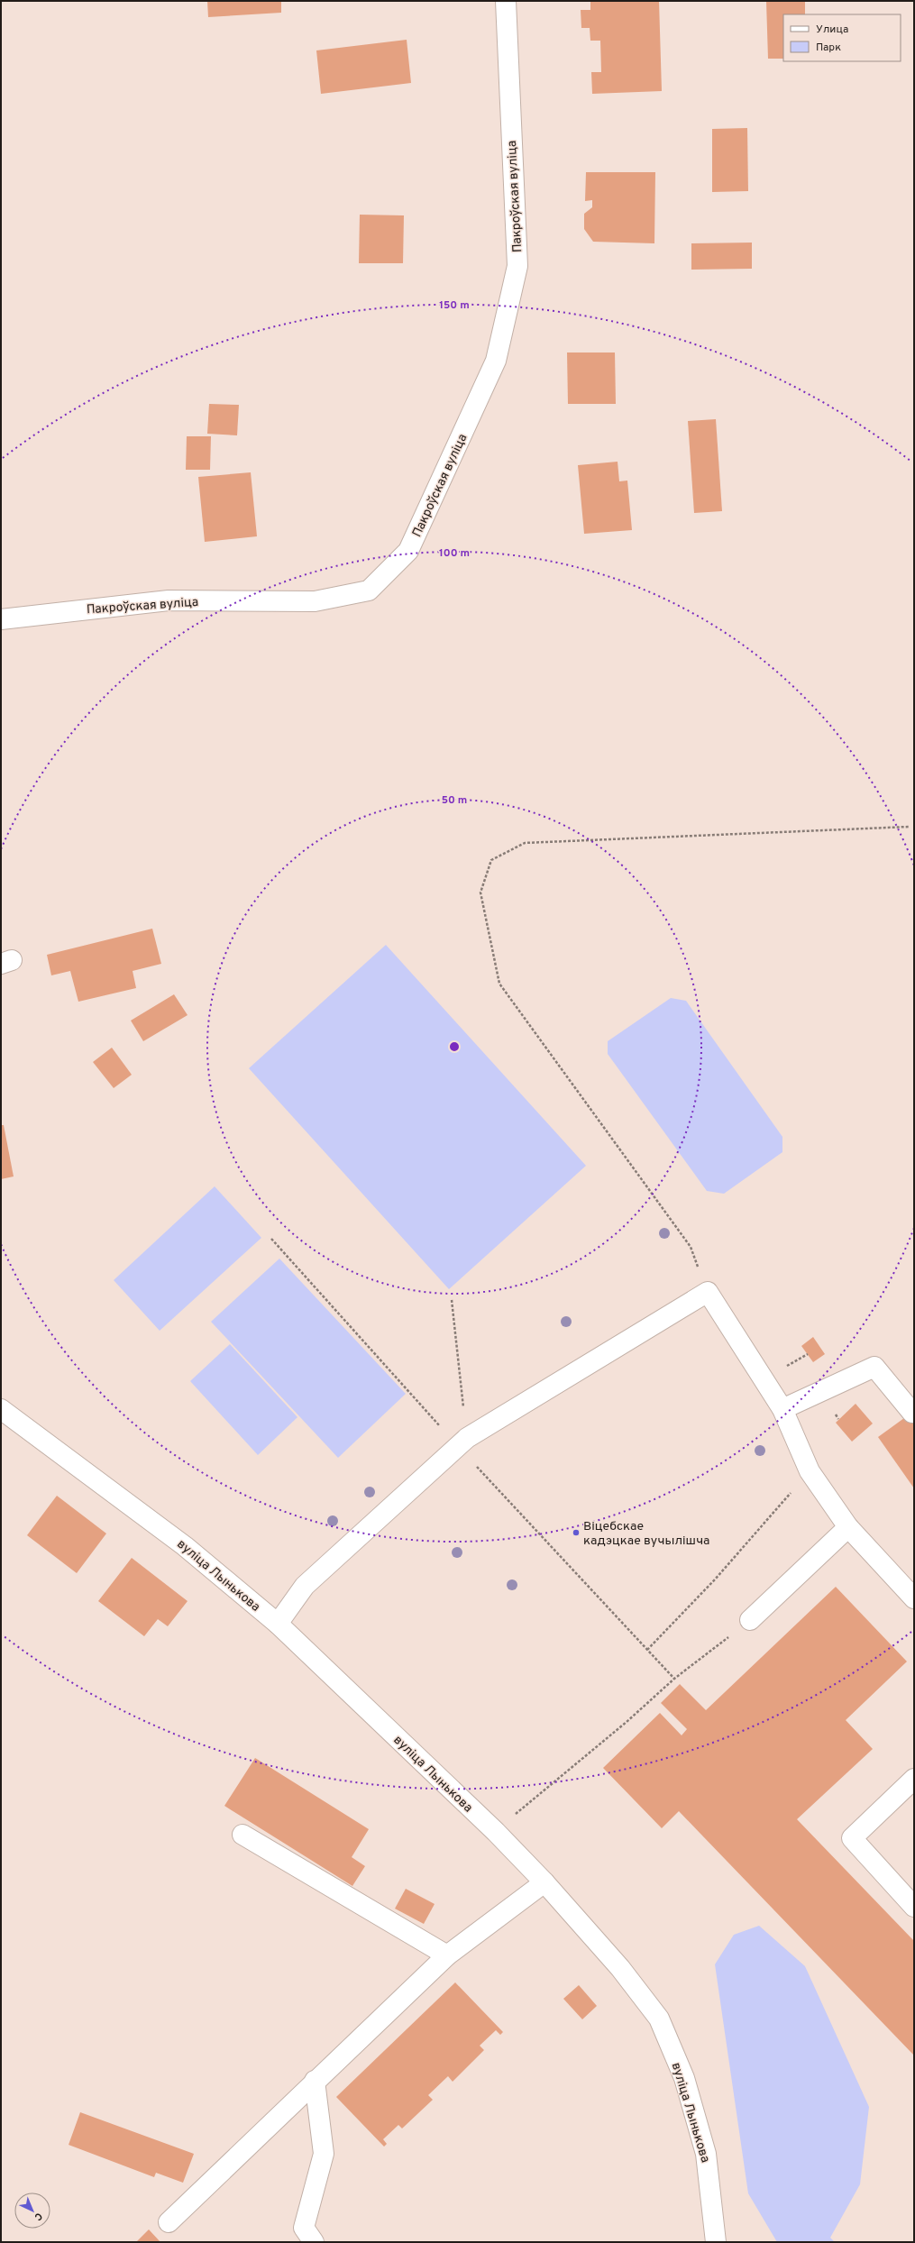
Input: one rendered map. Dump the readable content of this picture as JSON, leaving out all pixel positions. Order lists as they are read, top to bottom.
{
  "streets": {
    "street": ["Пакроўская вуліца", "вуліца Лынькова"]
  },
  "places": ["Віцебскае кадэцкае вучылішча"],
  "legend": ["Улица", "Парк"],
  "north": "bottom right",
  "rings": ["150 m", "100 m", "50 m"]
}
